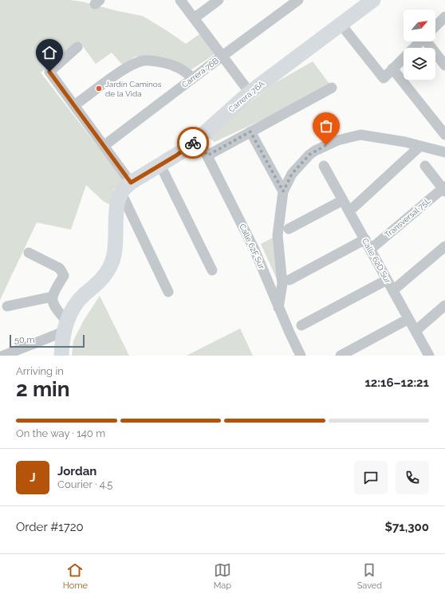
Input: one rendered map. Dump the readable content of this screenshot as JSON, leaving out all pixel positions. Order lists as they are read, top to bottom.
{
  "streets": {
    "street": [
      "Carrera 76B",
      "Carrera 76A",
      "Transversal 75L",
      "Calle 62F Sur",
      "Calle 62D Sur"
    ]
  },
  "crossings": [
    ["Carrera 76A", "Calle 62F Sur"],
    ["Transversal 75L", "Calle 62D Sur"]
  ],
  "places": ["Jardín Caminos de la Vida"],
  "scale_bar": "50 m",
  "north": "top right",
  "page": {
    "scale": "50 m",
    "heading": ["2 min", "Arriving in", "12:16–12:21"],
    "panel": [
      "Jordan",
      "Courier · 4.5",
      "Order #1720",
      "$71,300"
    ],
    "bar": "On the way · 140 m",
    "round": "J",
    "tabs": ["Home", "Map", "Saved"]
  }
}
